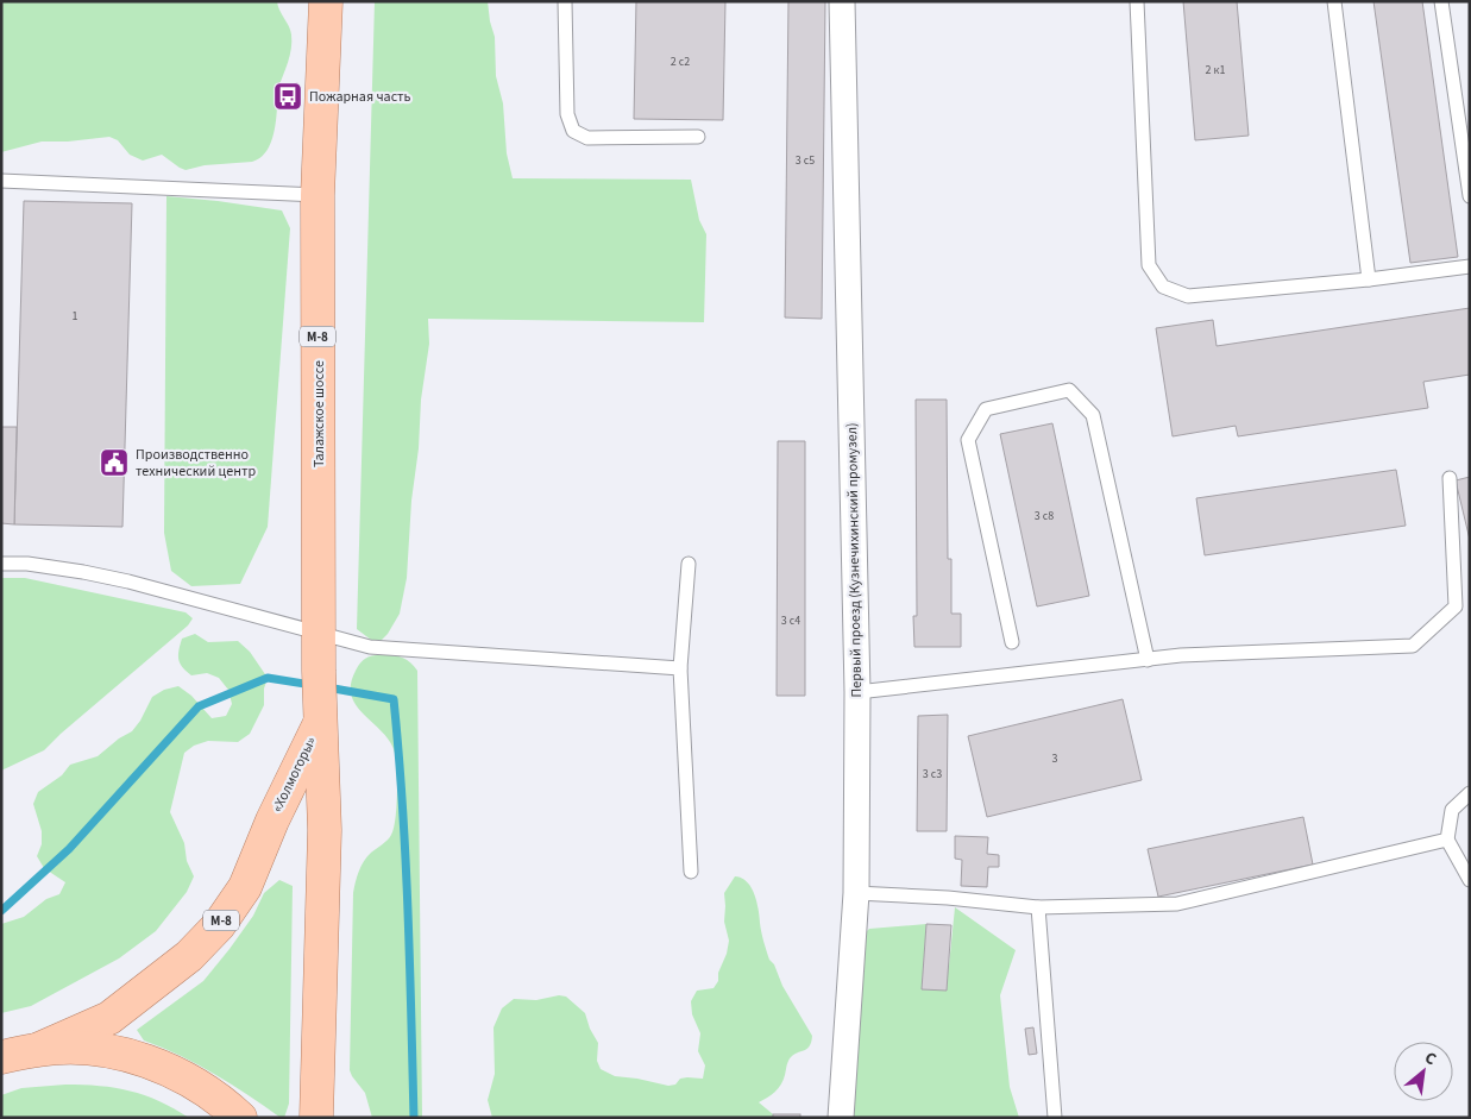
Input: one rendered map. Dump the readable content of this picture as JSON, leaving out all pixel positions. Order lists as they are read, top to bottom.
{
  "streets": {
    "main road": ["М-8", "Талажское шоссе", "«Холмогоры»"],
    "street": ["Первый проезд (Кузнечихинский промузел)"]
  },
  "crossings": [
    ["Талажское шоссе", "«Холмогоры»"]
  ],
  "places": {
    "bus stop": ["Пожарная часть"],
    "public building": ["Производственно технический центр"]
  },
  "house_numbers": [
    "2 с2",
    "2 к1",
    "3 с5",
    "1",
    "3 с8",
    "3 с4",
    "3",
    "3 с3"
  ],
  "north": "top right"
}
